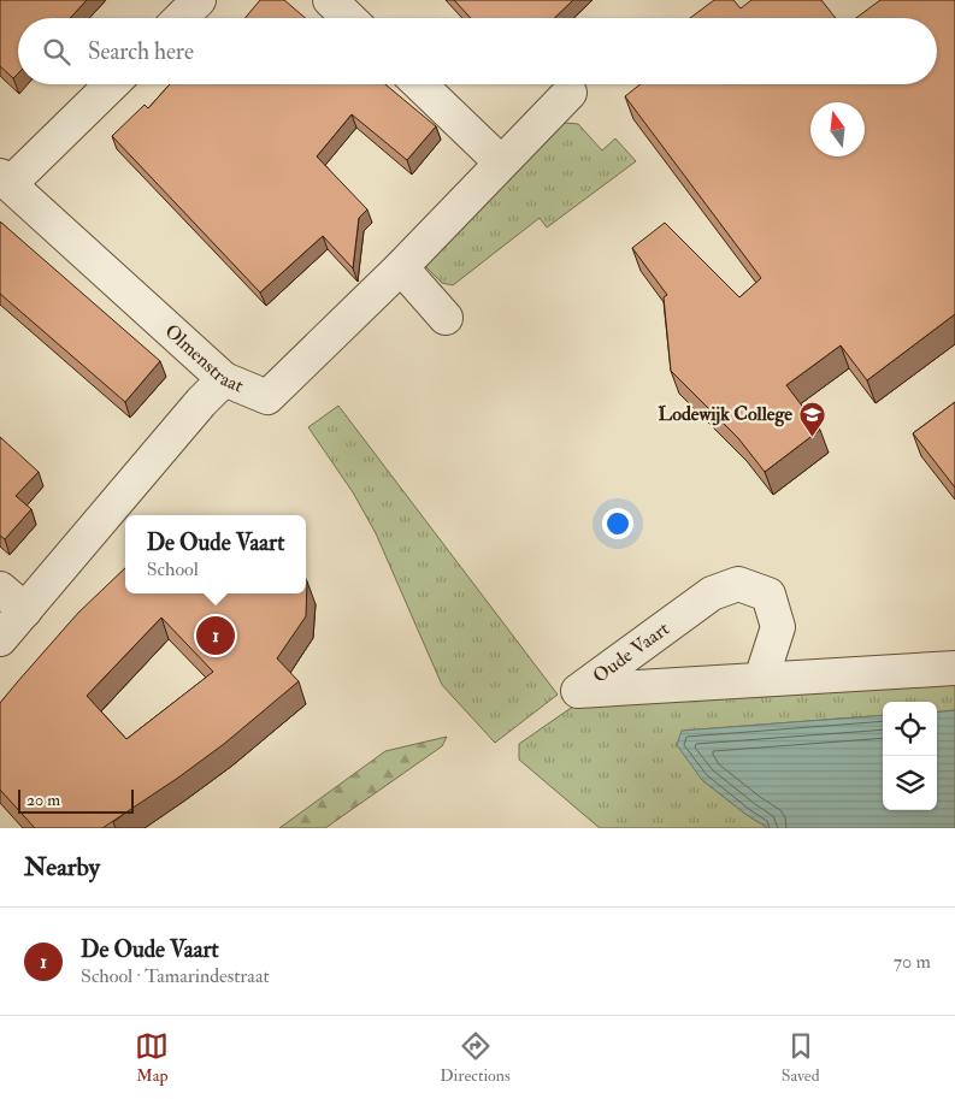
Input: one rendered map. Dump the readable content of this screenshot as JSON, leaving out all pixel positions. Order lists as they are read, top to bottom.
{
  "streets": {
    "street": ["Olmenstraat", "Oude Vaart"]
  },
  "places": {
    "school or university": ["Lodewijk College"]
  },
  "scale_bar": "20 m",
  "north": "top",
  "page": {
    "search": "Search here",
    "popup": ["De Oude Vaart", "School"],
    "pins": "1",
    "scale": "20 m",
    "heading": "Nearby",
    "list": [
      {
        "mark": "1",
        "name": "De Oude Vaart",
        "note": "School · Tamarindestraat",
        "value": "70 m"
      }
    ],
    "nav": ["Map", "Directions", "Saved"]
  }
}
